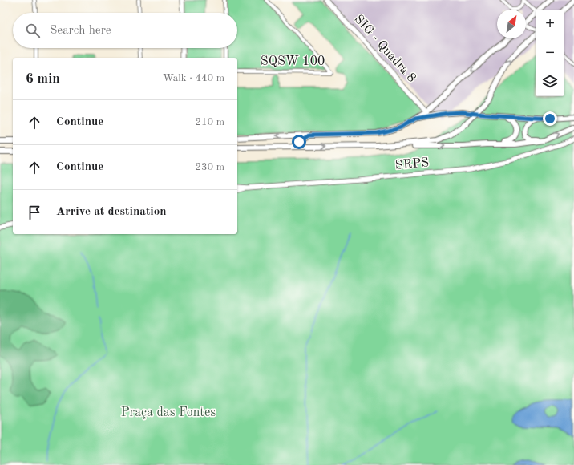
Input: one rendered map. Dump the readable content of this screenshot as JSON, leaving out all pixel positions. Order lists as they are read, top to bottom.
{
  "streets": {
    "main road": ["SIG - Quadra 8", "SRPS"],
    "street": ["SQSW 100"]
  },
  "parks": ["Praça das Fontes"],
  "north": "top right",
  "page": {
    "map_buttons": ["+", "−"],
    "search": "Search here",
    "heading": ["6 min", "Walk · 440 m"],
    "list": [
      ["Continue", "210 m"],
      ["Continue", "230 m"],
      "Arrive at destination"
    ]
  }
}
